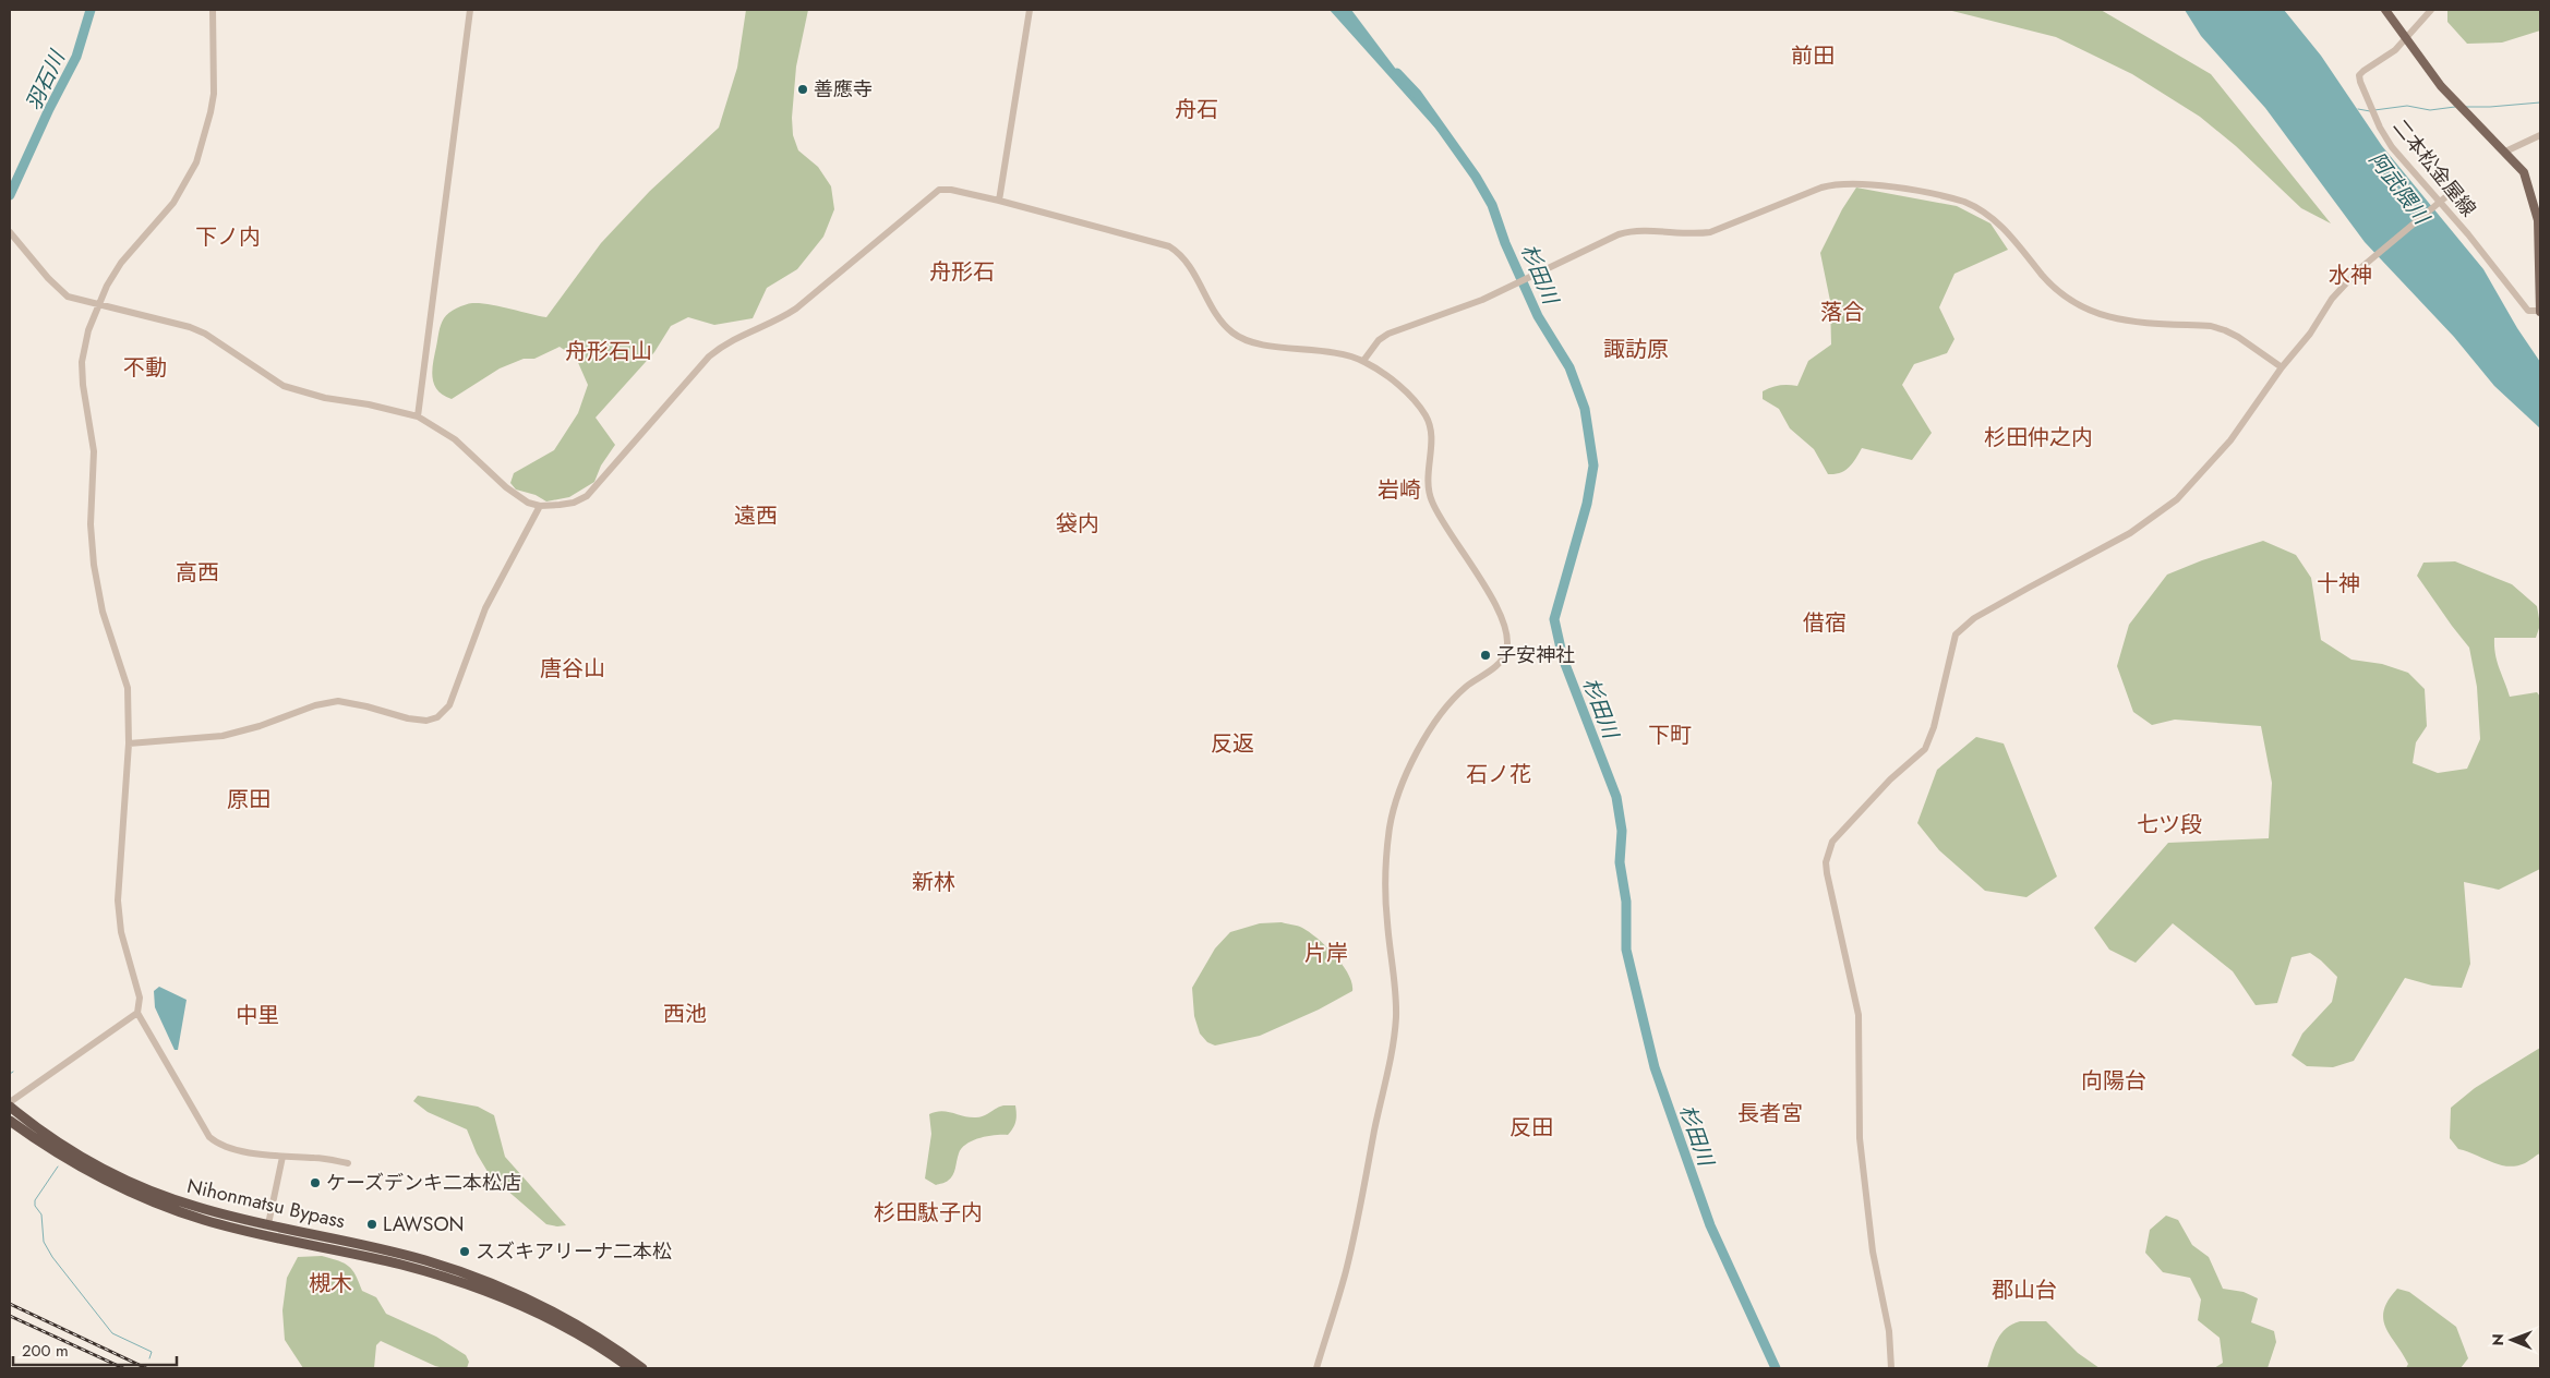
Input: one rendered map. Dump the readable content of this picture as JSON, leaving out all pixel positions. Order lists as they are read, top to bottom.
{
  "streets": {
    "highway": ["Nihonmatsu Bypass"],
    "main road": ["二本松金屋線"]
  },
  "districts": [
    "前田",
    "舟石",
    "下ノ内",
    "舟形石",
    "水神",
    "落合",
    "諏訪原",
    "舟形石山",
    "不動",
    "杉田仲之内",
    "岩崎",
    "遠西",
    "袋内",
    "高西",
    "十神",
    "借宿",
    "唐谷山",
    "下町",
    "反返",
    "石ノ花",
    "原田",
    "七ツ段",
    "新林",
    "片岸",
    "西池",
    "中里",
    "向陽台",
    "長者宮",
    "反田",
    "杉田駄子内",
    "槻木",
    "郡山台"
  ],
  "water": ["羽石川", "阿武隈川", "杉田川"],
  "places": [
    "善應寺",
    "子安神社",
    "ケーズデンキ二本松店",
    "LAWSON",
    "スズキアリーナ二本松"
  ],
  "scale_bar": "200 m",
  "north": "left"
}
